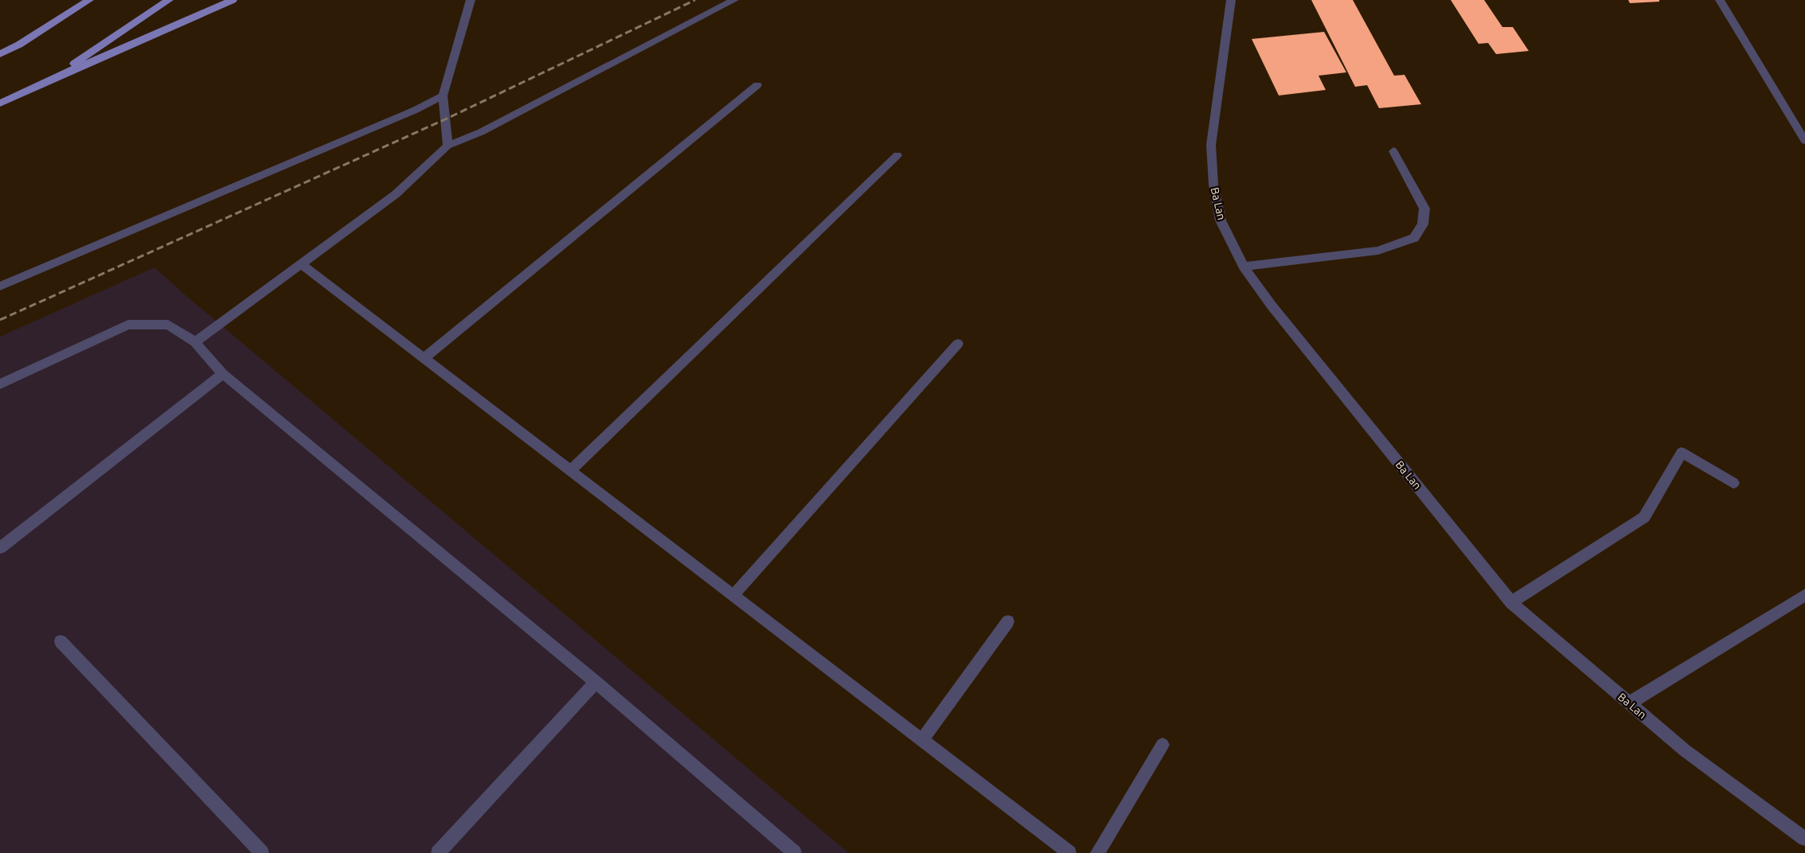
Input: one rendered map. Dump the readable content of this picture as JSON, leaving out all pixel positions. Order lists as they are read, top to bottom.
{
  "streets": {
    "street": ["Ba Lan"]
  }
}
